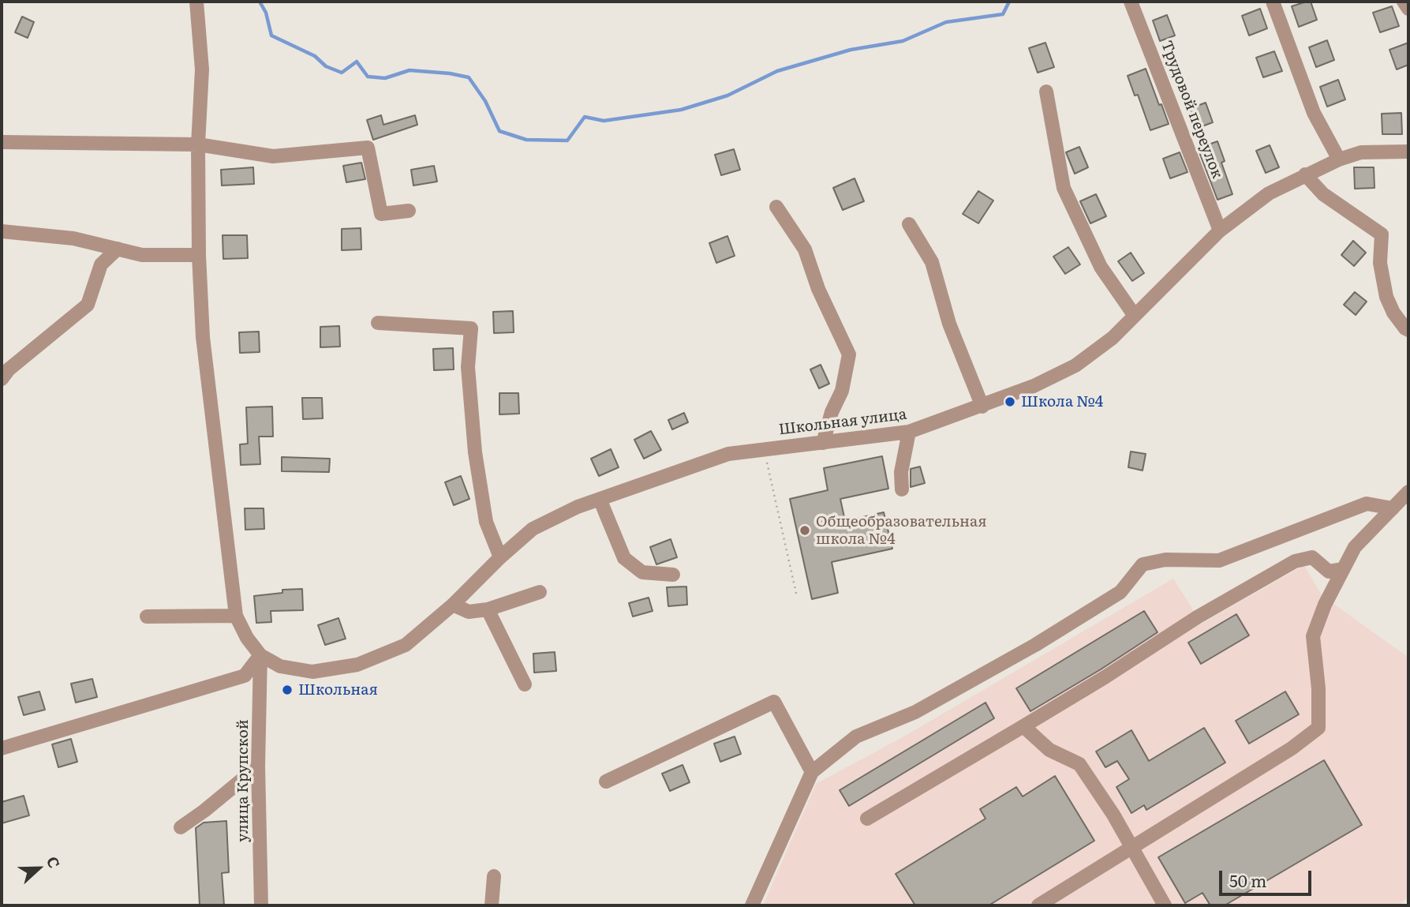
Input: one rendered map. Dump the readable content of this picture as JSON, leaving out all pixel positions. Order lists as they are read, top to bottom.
{
  "streets": {
    "street": ["Трудовой переулок", "Школьная улица", "улица Крупской"]
  },
  "crossings": [
    ["Трудовой переулок", "Школьная улица"],
    ["Школьная улица", "улица Крупской"]
  ],
  "places": ["Школа №4", "Общеобразовательная школа №4", "Школьная"],
  "scale_bar": "50 m",
  "north": "right"
}
